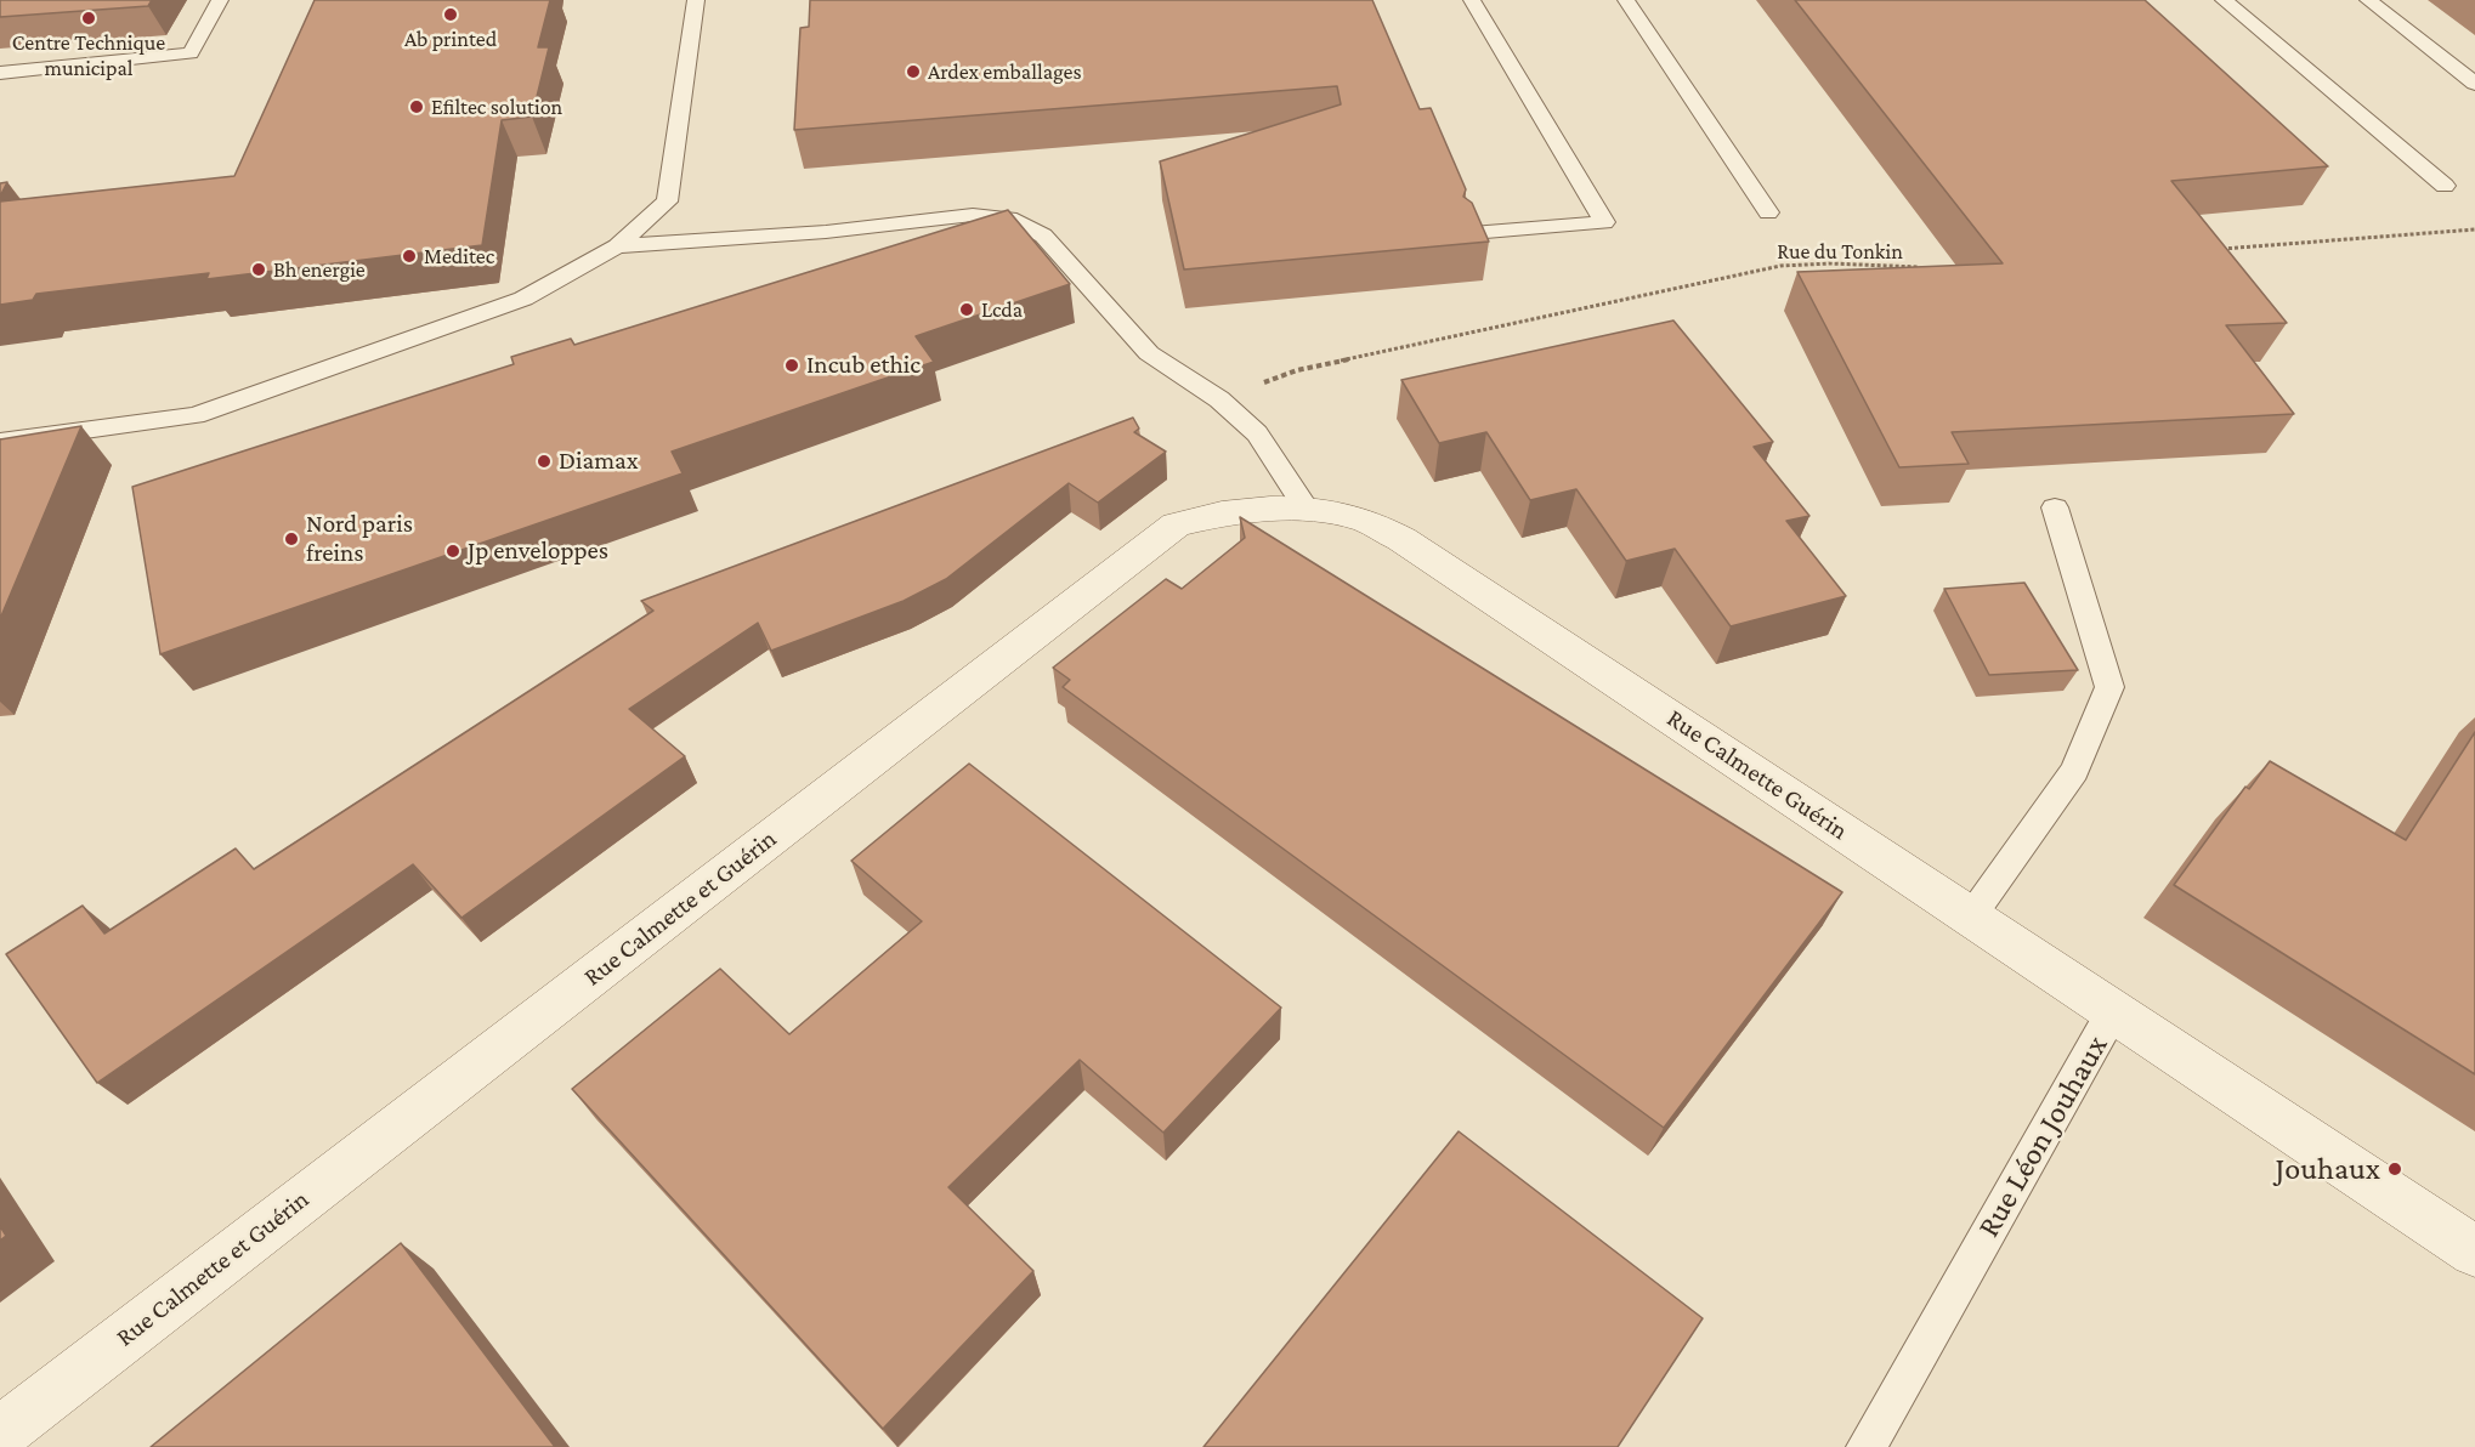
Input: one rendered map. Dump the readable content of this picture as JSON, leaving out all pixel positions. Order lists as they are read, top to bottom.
{
  "streets": {
    "street": ["Rue Calmette Guérin", "Rue Calmette et Guérin", "Rue Léon Jouhaux"],
    "path": ["Rue du Tonkin"]
  },
  "crossings": [
    ["Rue Calmette Guérin", "Rue Calmette et Guérin"],
    ["Rue Calmette Guérin", "Rue Léon Jouhaux"]
  ],
  "places": [
    "Ab printed",
    "Centre Technique municipal",
    "Ardex emballages",
    "Efiltec solution",
    "Meditec",
    "Bh energie",
    "Lcda",
    "Incub ethic",
    "Diamax",
    "Nord paris freins",
    "Jp enveloppes",
    "Jouhaux"
  ]
}
